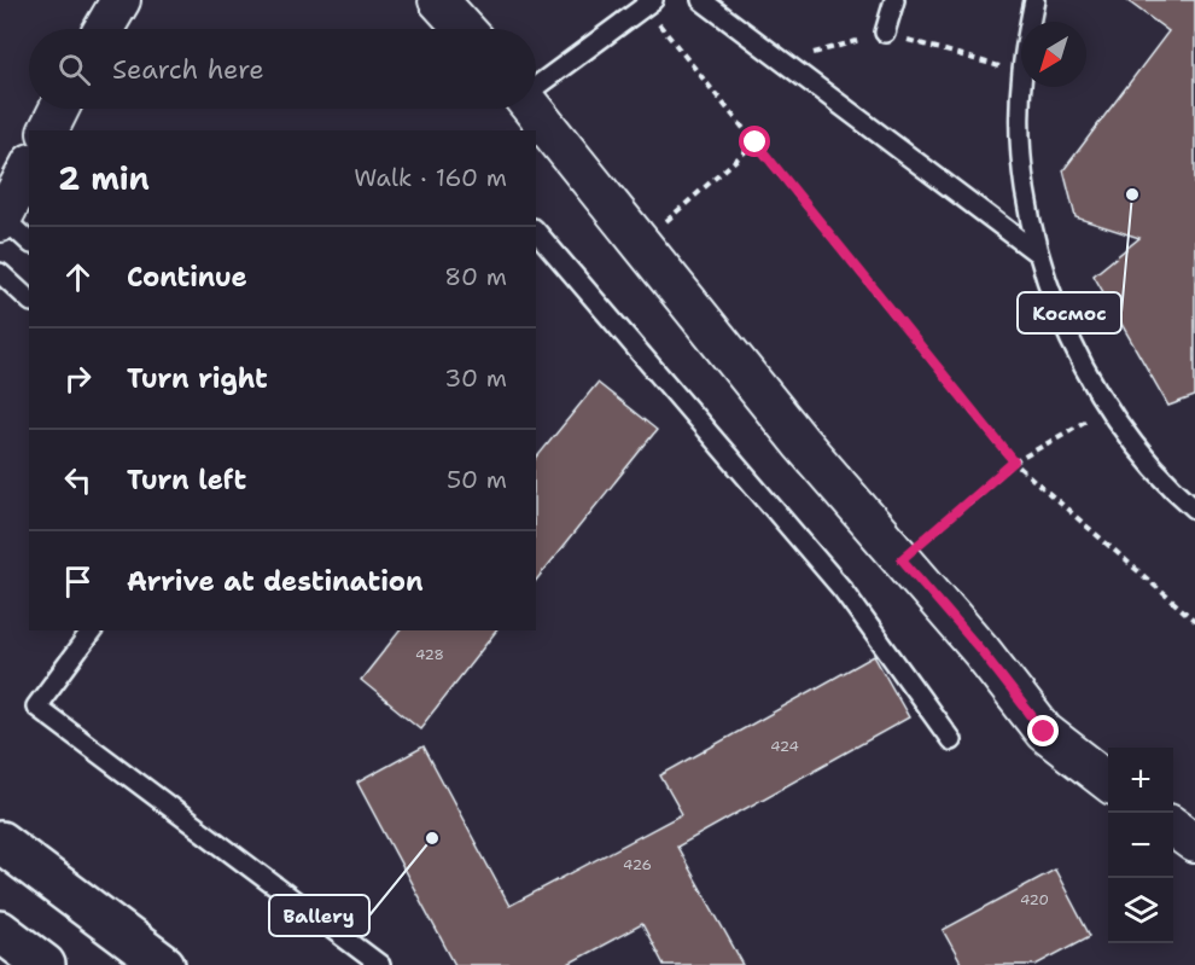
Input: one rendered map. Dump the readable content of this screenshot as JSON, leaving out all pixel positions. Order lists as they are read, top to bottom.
{
  "places": ["Космос", "Ballery"],
  "house_numbers": [
    "428",
    "424",
    "426",
    "420"
  ],
  "north": "bottom left",
  "page": {
    "search": "Search here",
    "heading": ["2 min", "Walk · 160 m"],
    "list": [
      ["Continue", "80 m"],
      ["Turn right", "30 m"],
      ["Turn left", "50 m"],
      "Arrive at destination"
    ],
    "map_buttons": ["+", "−"]
  }
}
